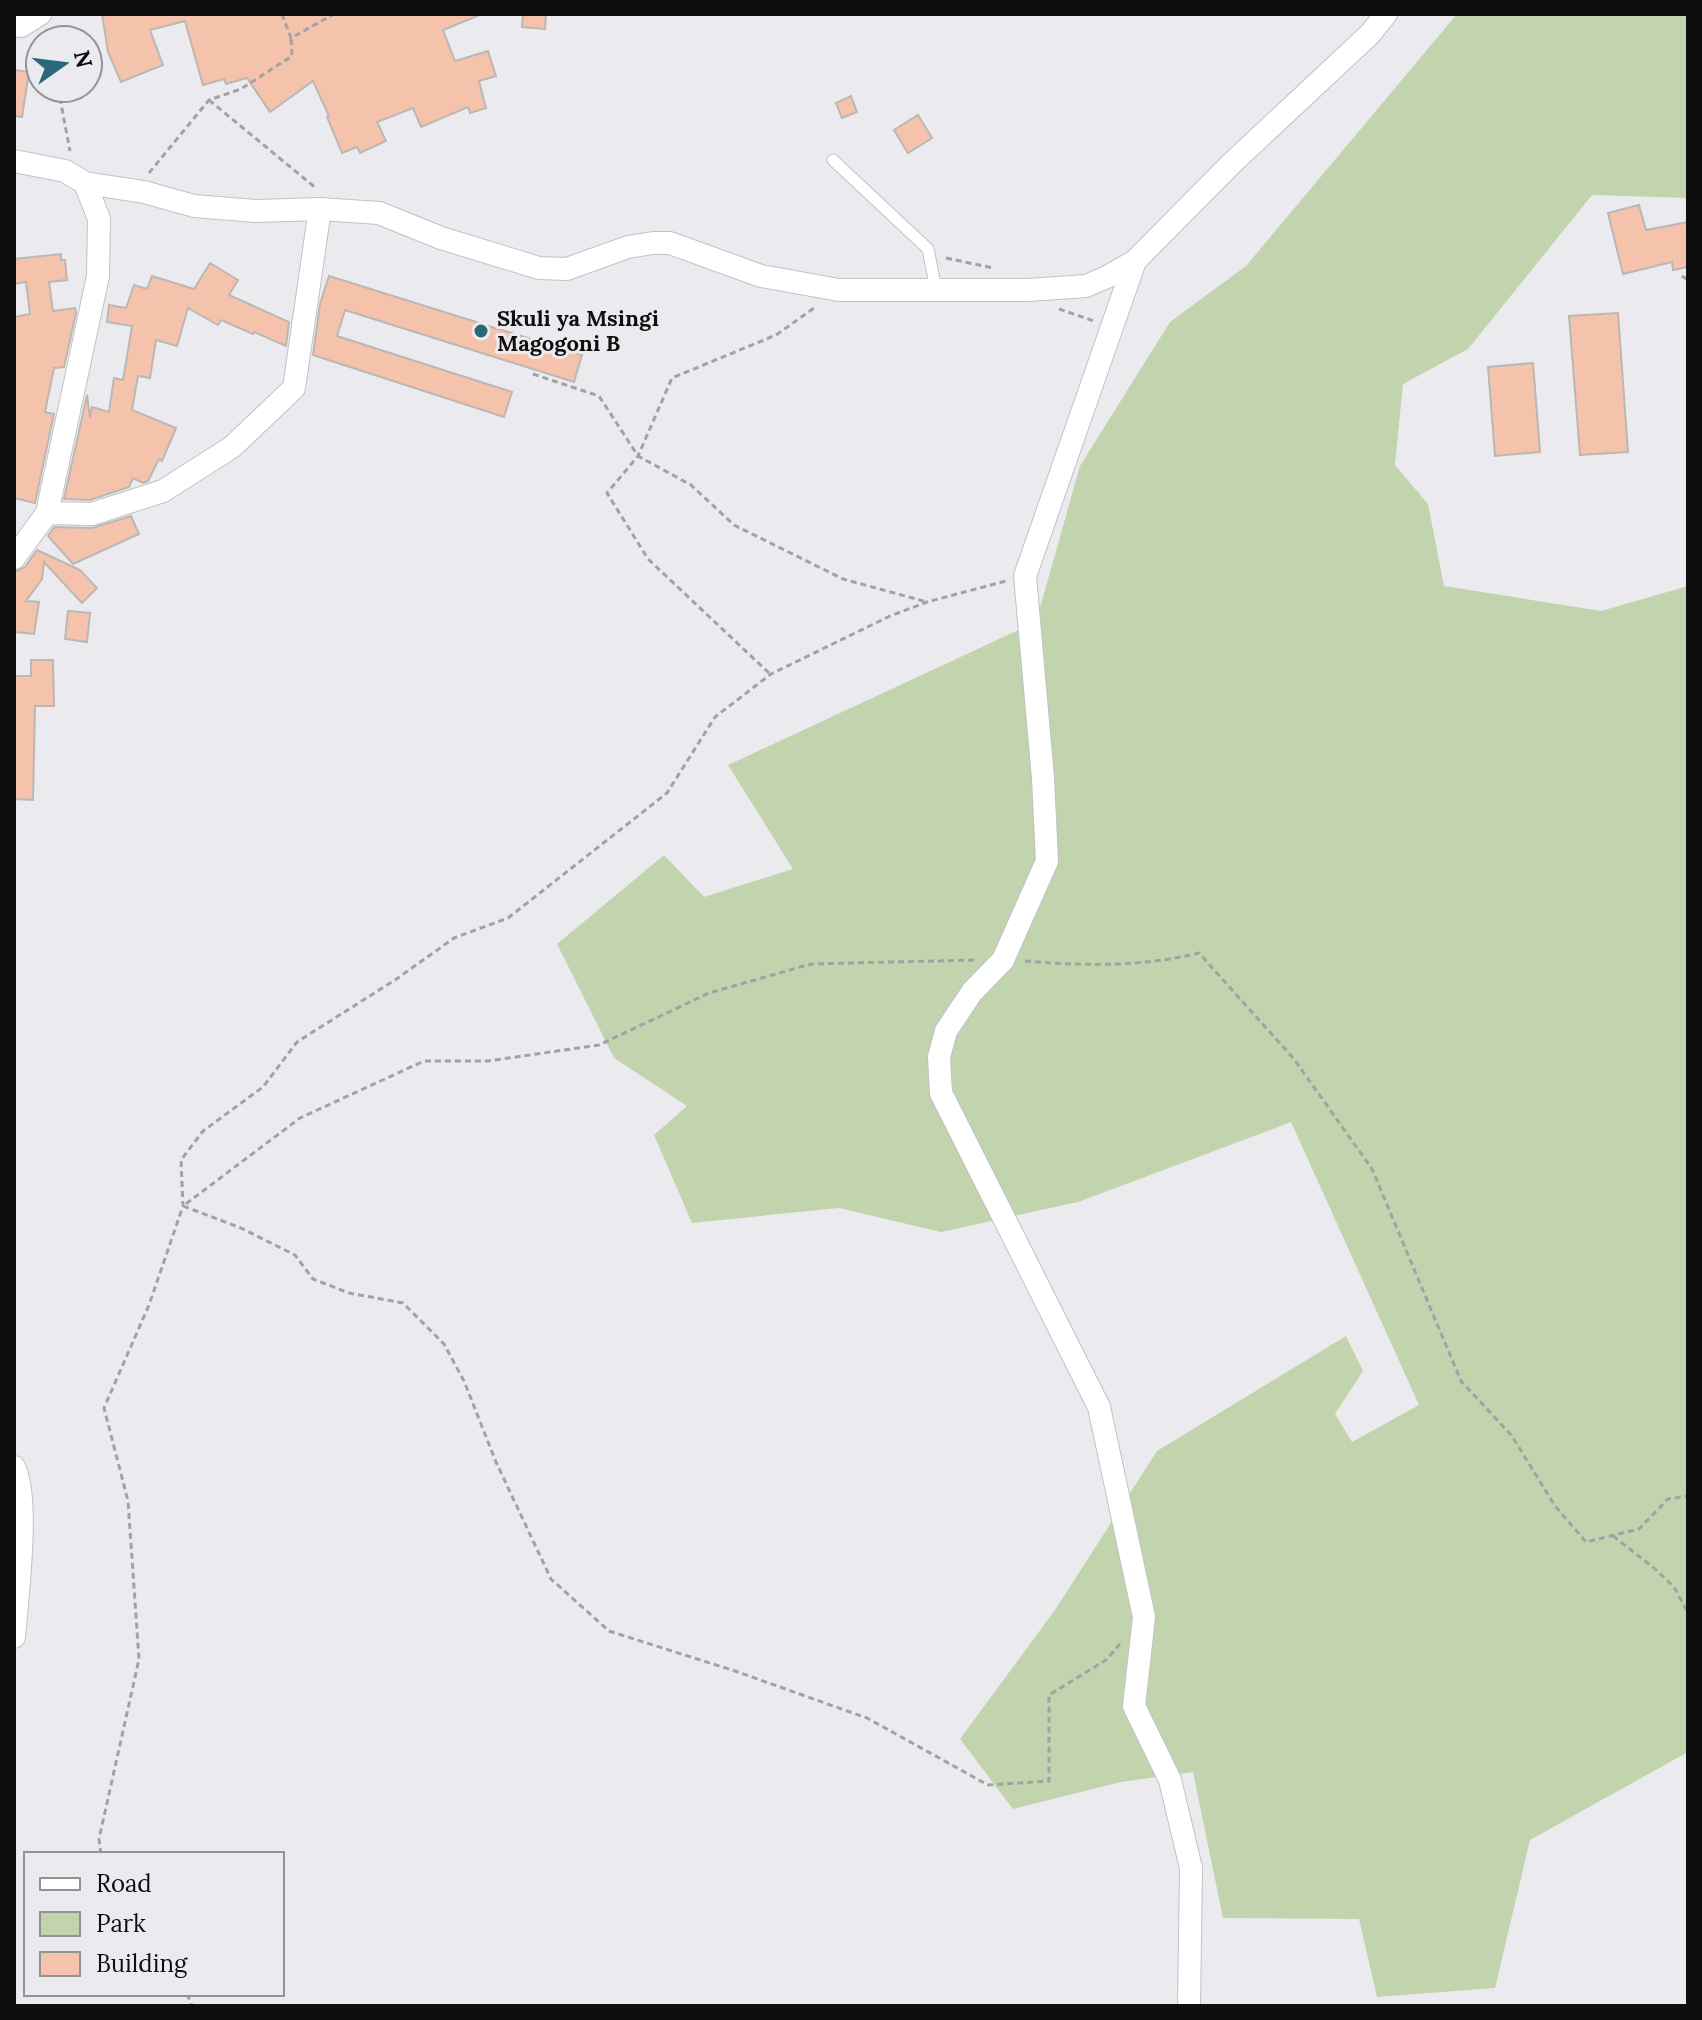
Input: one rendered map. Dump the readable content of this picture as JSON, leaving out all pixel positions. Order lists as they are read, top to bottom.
{
  "places": ["Skuli ya Msingi Magogoni B"],
  "legend": ["Road", "Park", "Building"],
  "north": "right"
}
